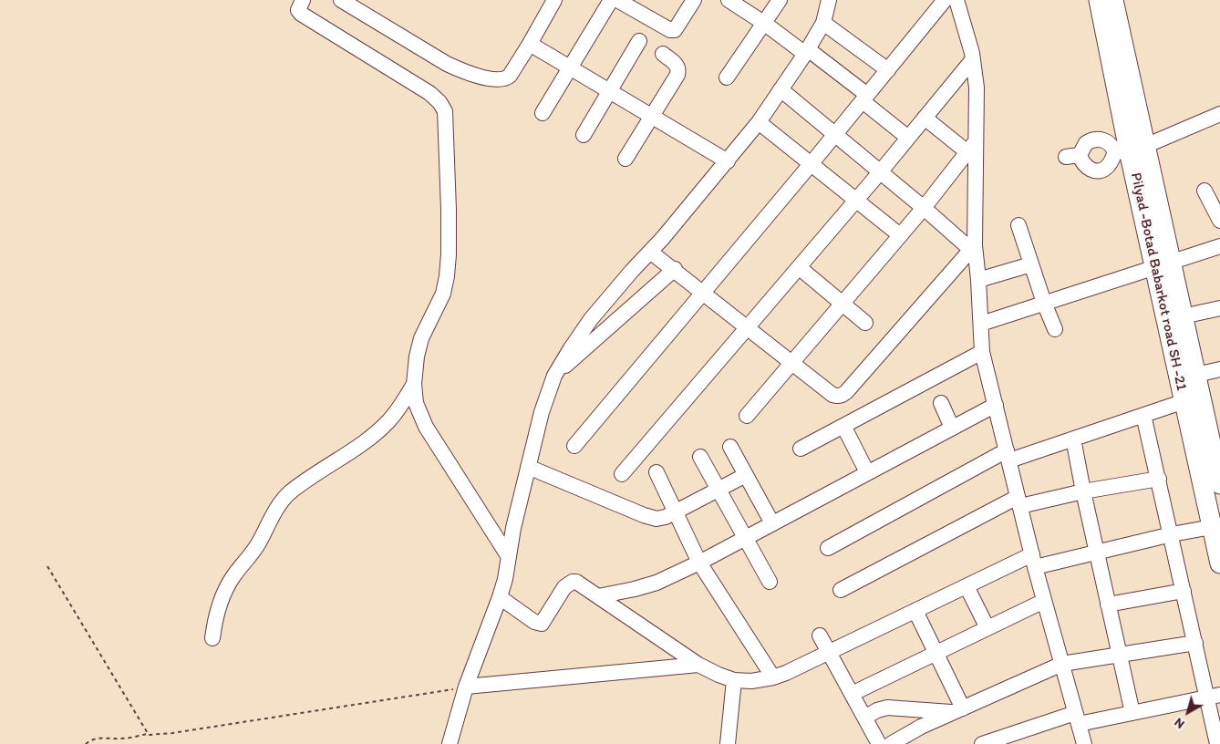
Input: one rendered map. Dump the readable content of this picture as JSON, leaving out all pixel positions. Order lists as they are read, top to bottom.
{
  "streets": {
    "main road": ["Pilyad -Botad Babarkot road SH -21"]
  },
  "north": "bottom left"
}
